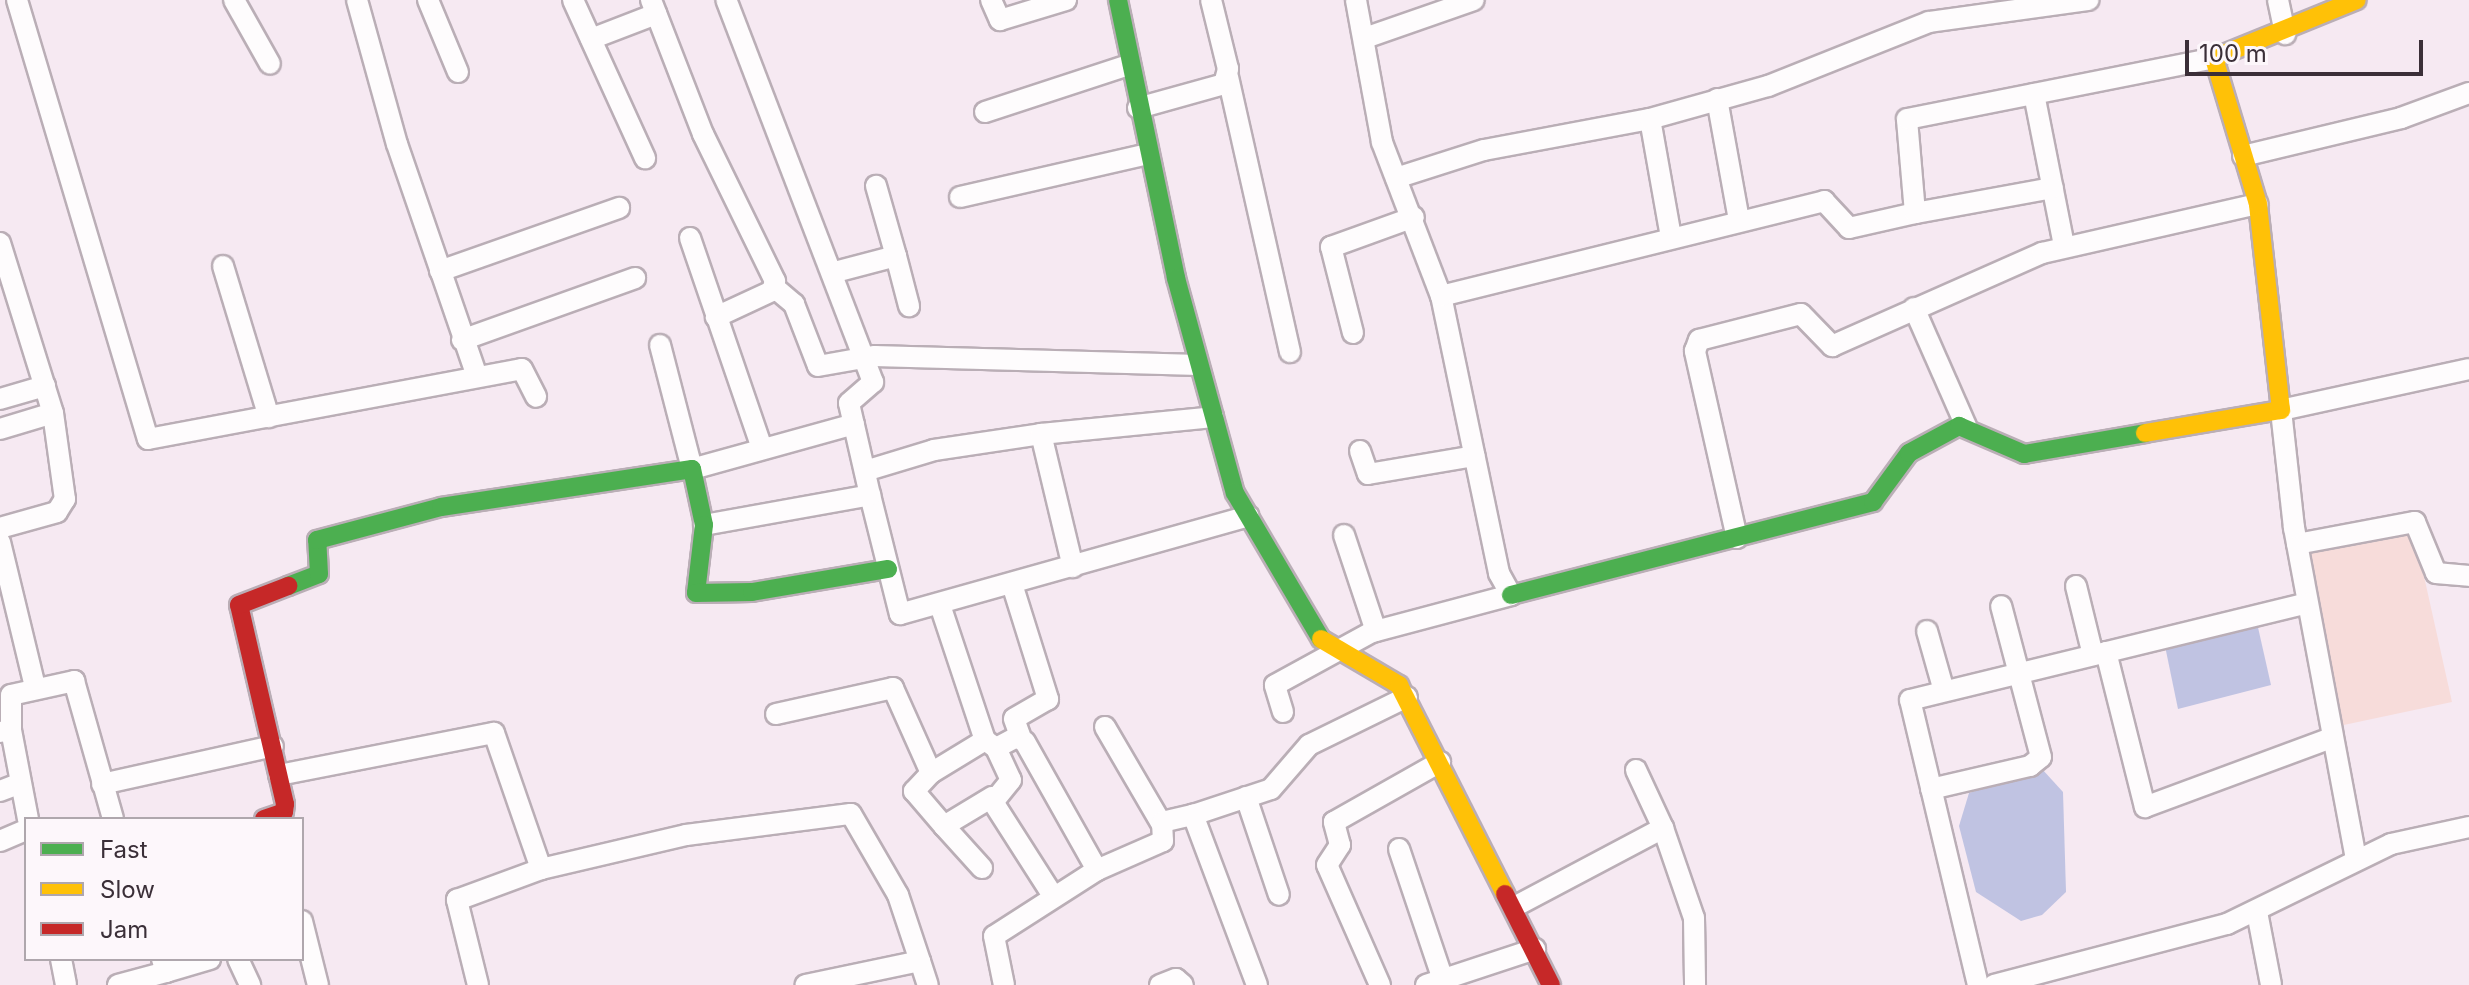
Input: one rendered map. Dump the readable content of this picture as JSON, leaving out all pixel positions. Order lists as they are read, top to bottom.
{
  "legend": ["Fast", "Slow", "Jam"],
  "scale_bar": "100 m"
}
